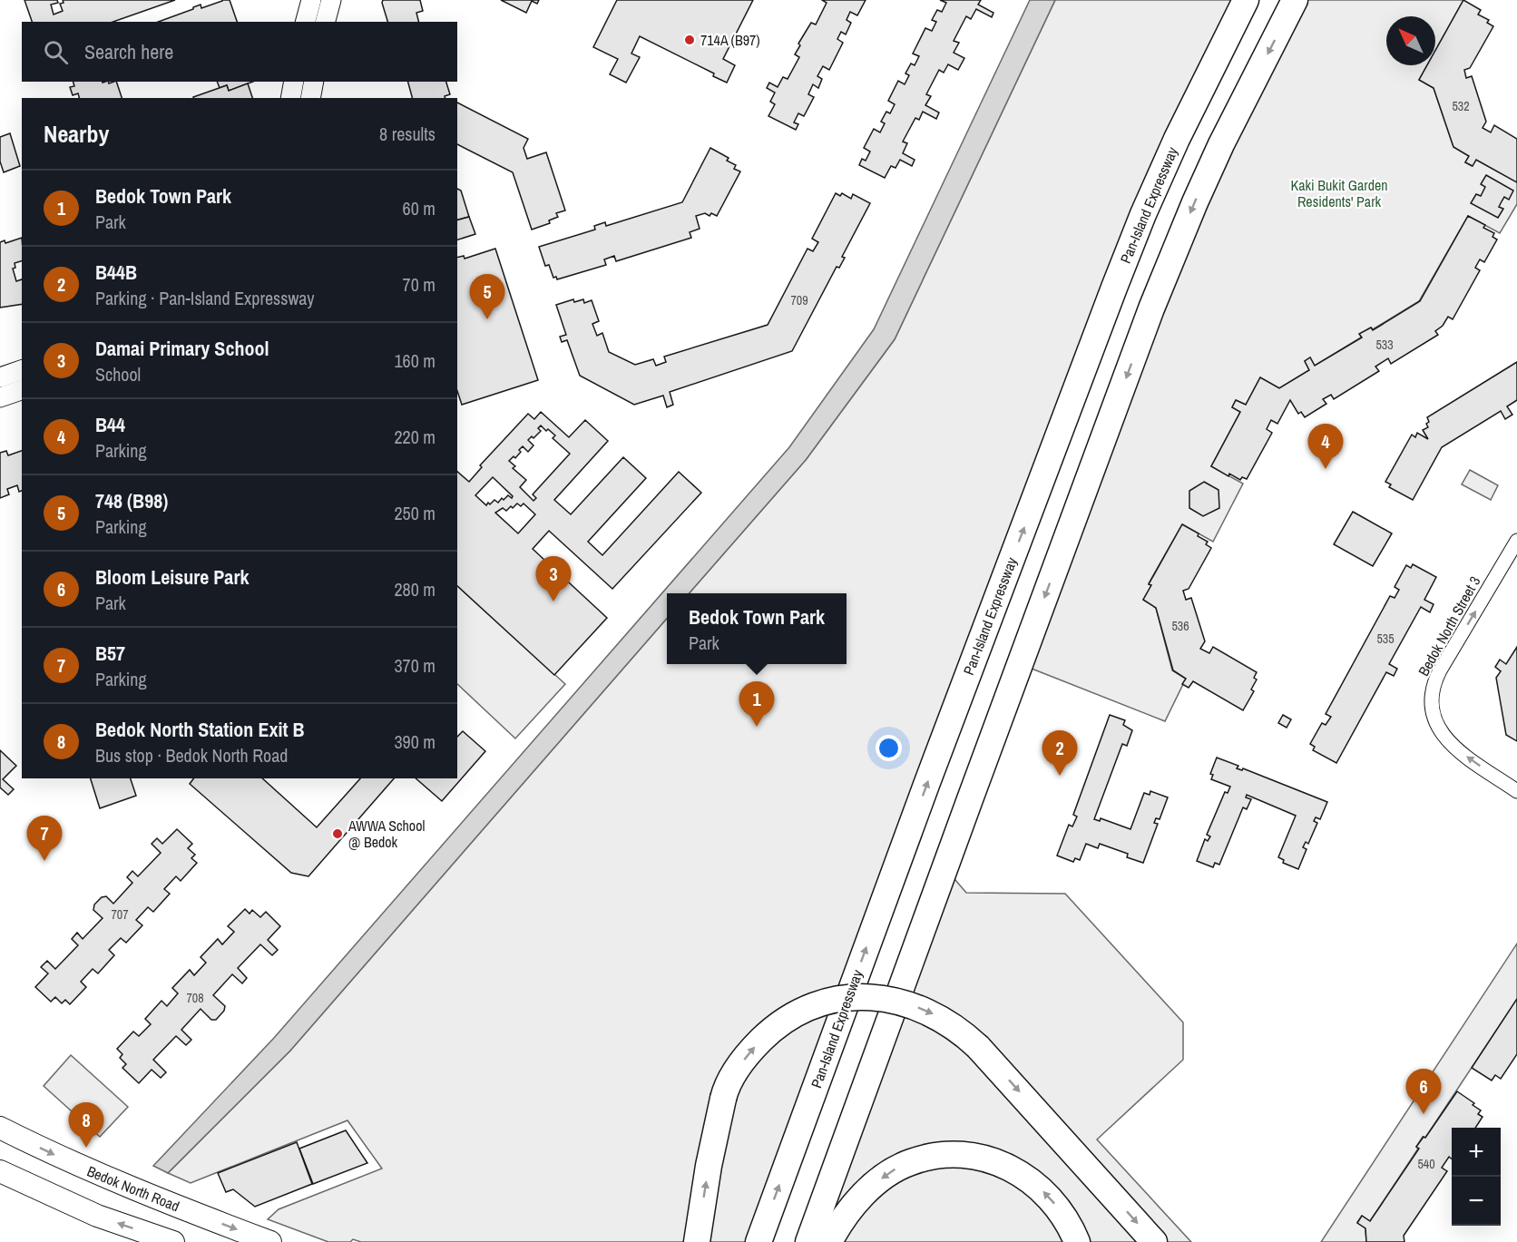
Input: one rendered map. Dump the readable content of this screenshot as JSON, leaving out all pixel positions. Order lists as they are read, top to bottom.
{
  "streets": {
    "highway": ["Pan-Island Expressway"],
    "main road": ["Bedok North Road"],
    "street": ["Bedok North Street 3"]
  },
  "one_way": ["Bedok North Street 3"],
  "parks": ["Kaki Bukit Garden Residents' Park"],
  "places": ["714A (B97)", "AWWA School @ Bedok"],
  "house_numbers": [
    "532",
    "709",
    "533",
    "536",
    "535",
    "707",
    "708",
    "540"
  ],
  "north": "top left",
  "page": {
    "search": "Search here",
    "heading": ["Nearby", "8 results"],
    "list": [
      {
        "mark": "1",
        "name": "Bedok Town Park",
        "note": "Park",
        "value": "60 m"
      },
      {
        "mark": "2",
        "name": "B44B",
        "note": "Parking · Pan-Island Expressway",
        "value": "70 m"
      },
      {
        "mark": "3",
        "name": "Damai Primary School",
        "note": "School",
        "value": "160 m"
      },
      {
        "mark": "4",
        "name": "B44",
        "note": "Parking",
        "value": "220 m"
      },
      {
        "mark": "5",
        "name": "748 (B98)",
        "note": "Parking",
        "value": "250 m"
      },
      {
        "mark": "6",
        "name": "Bloom Leisure Park",
        "note": "Park",
        "value": "280 m"
      },
      {
        "mark": "7",
        "name": "B57",
        "note": "Parking",
        "value": "370 m"
      },
      {
        "mark": "8",
        "name": "Bedok North Station Exit B",
        "note": "Bus stop · Bedok North Road",
        "value": "390 m"
      }
    ],
    "pins": [
      "5",
      "4",
      "3",
      "1",
      "2",
      "7",
      "6",
      "8"
    ],
    "popup": ["Bedok Town Park", "Park"],
    "map_buttons": ["+", "−"]
  }
}
